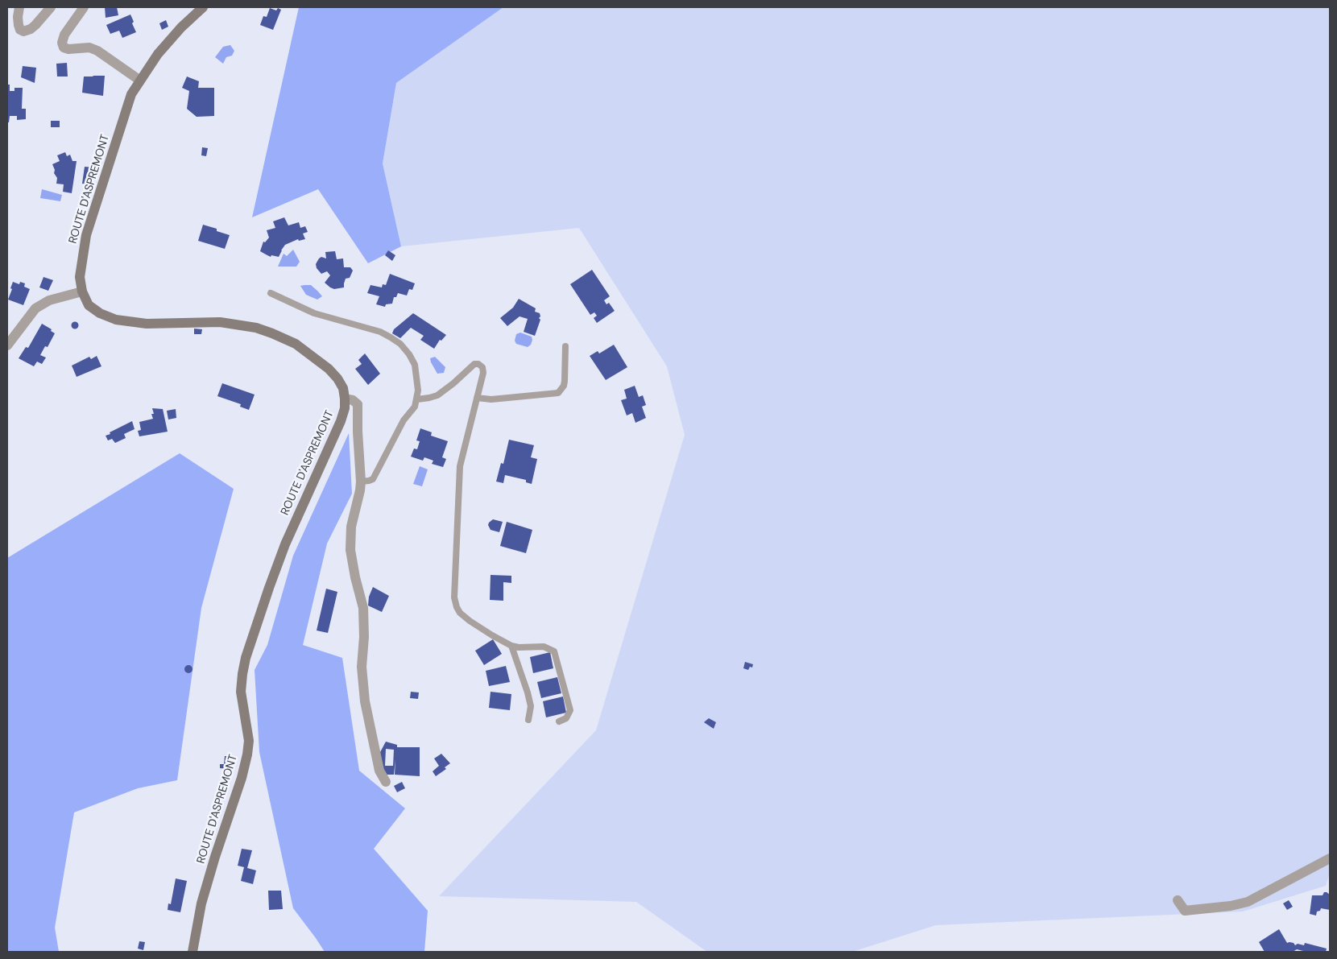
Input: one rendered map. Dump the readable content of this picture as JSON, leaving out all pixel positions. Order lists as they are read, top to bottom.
{
  "streets": {
    "street": ["ROUTE D'ASPREMONT"]
  }
}
